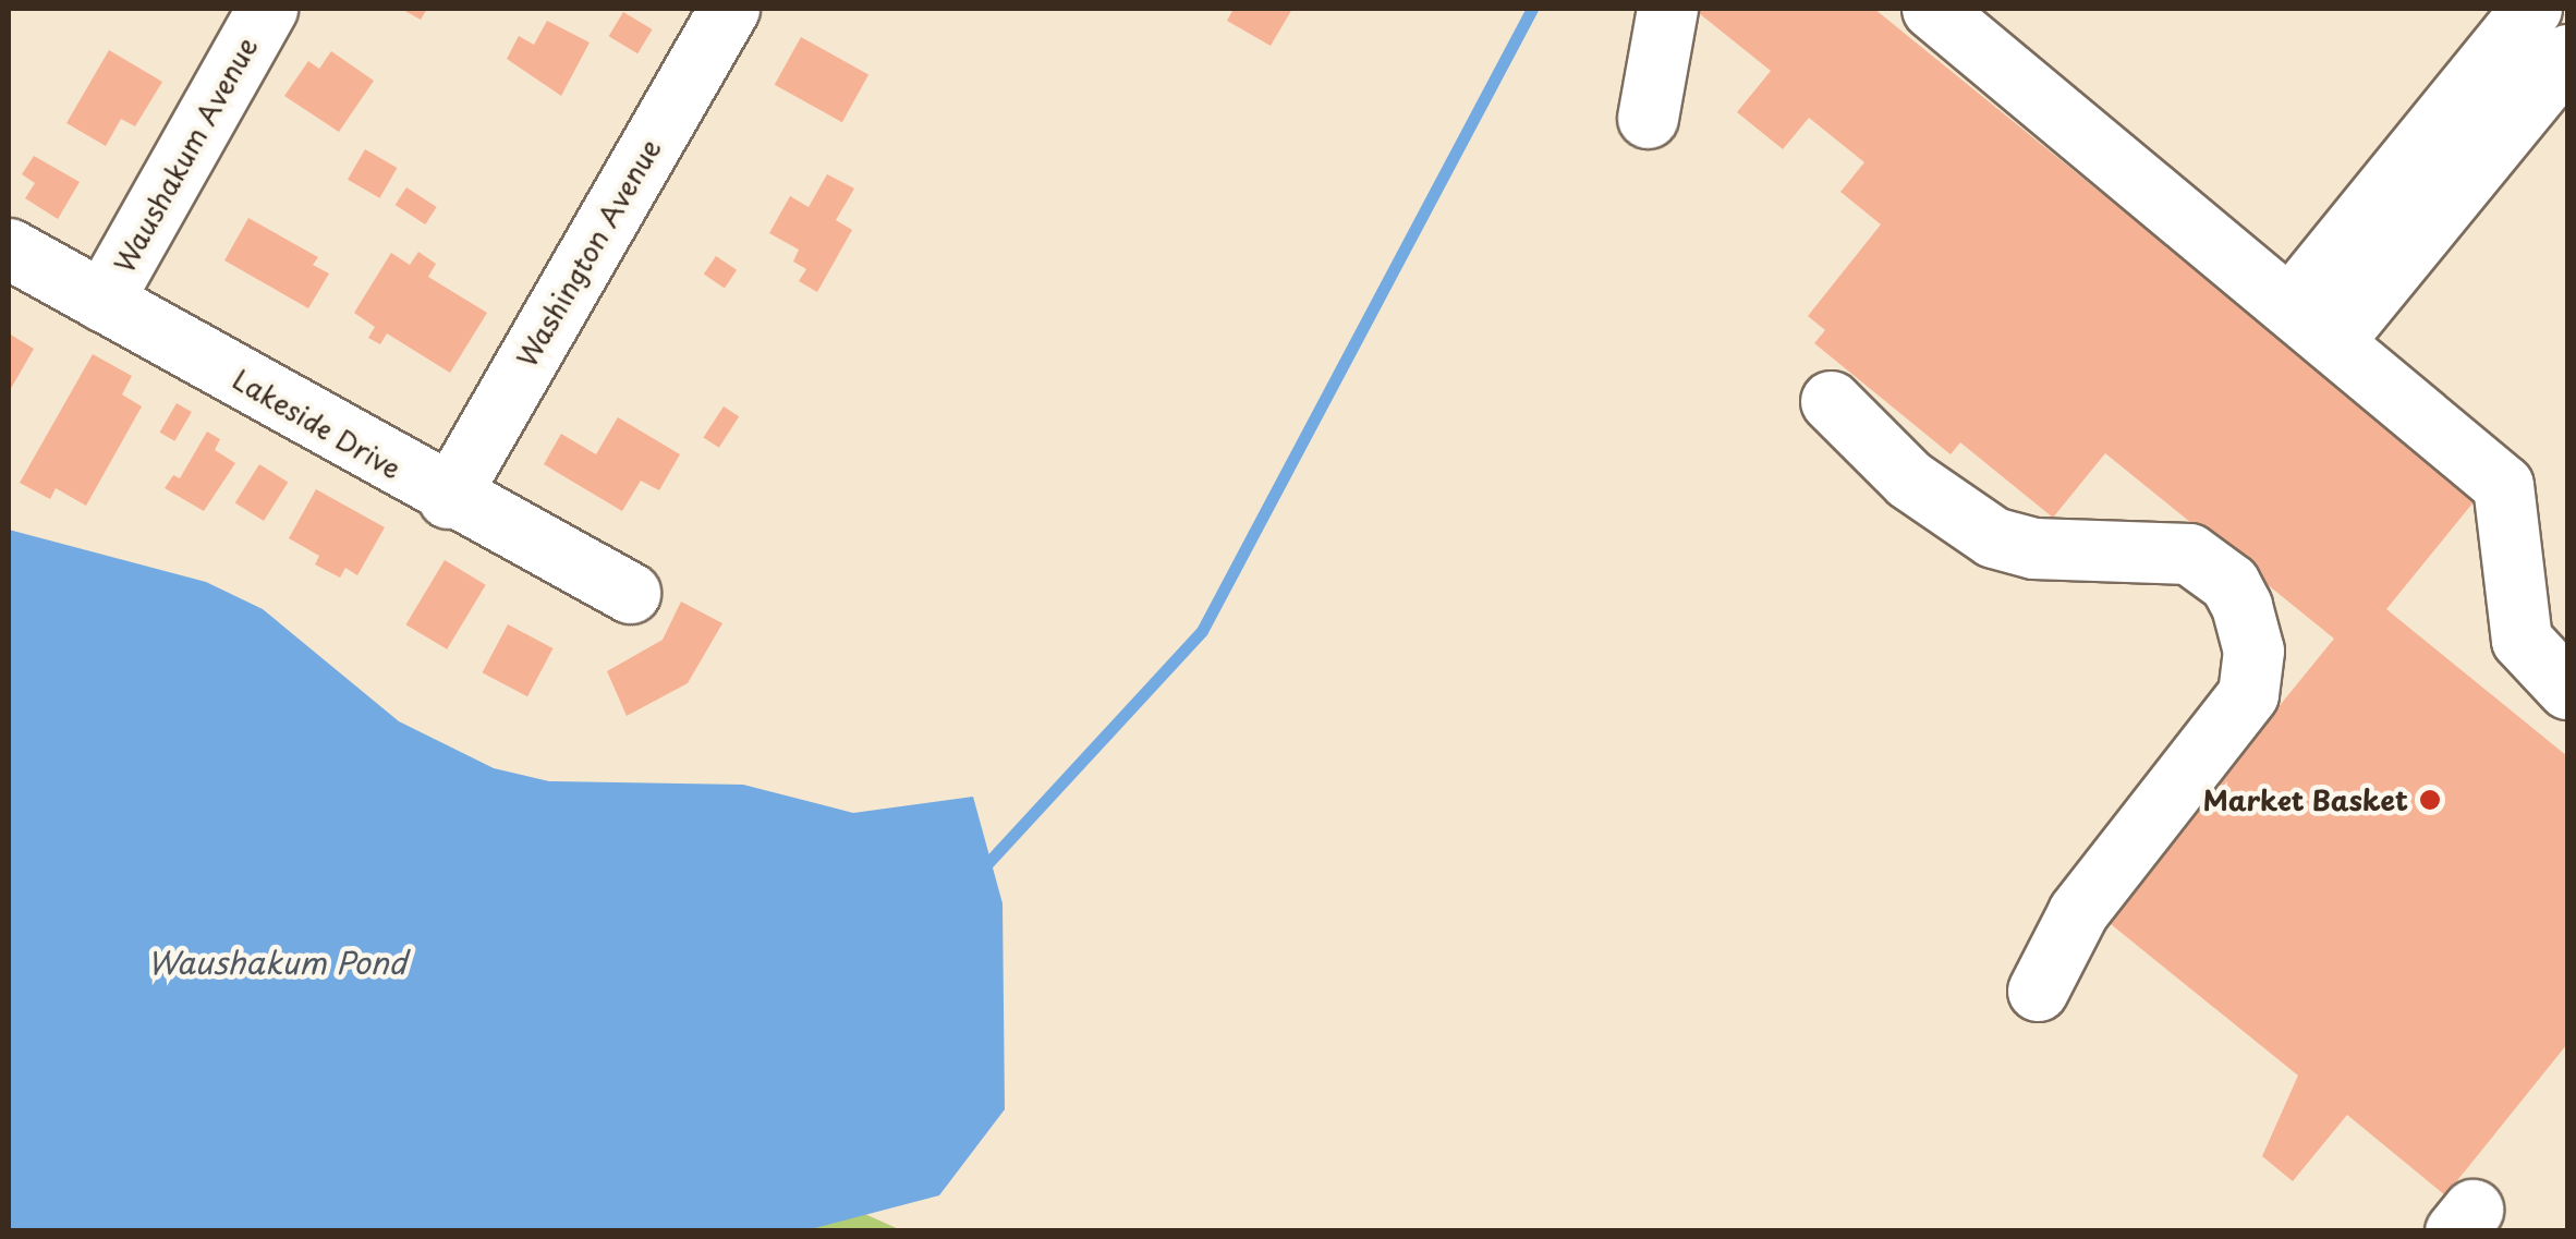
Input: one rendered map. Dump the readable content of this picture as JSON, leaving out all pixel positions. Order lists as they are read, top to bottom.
{
  "streets": {
    "street": ["Waushakum Avenue", "Washington Avenue", "Lakeside Drive"]
  },
  "crossings": [
    ["Waushakum Avenue", "Lakeside Drive"],
    ["Washington Avenue", "Lakeside Drive"]
  ],
  "water": ["Waushakum Pond"],
  "places": ["Market Basket"]
}
